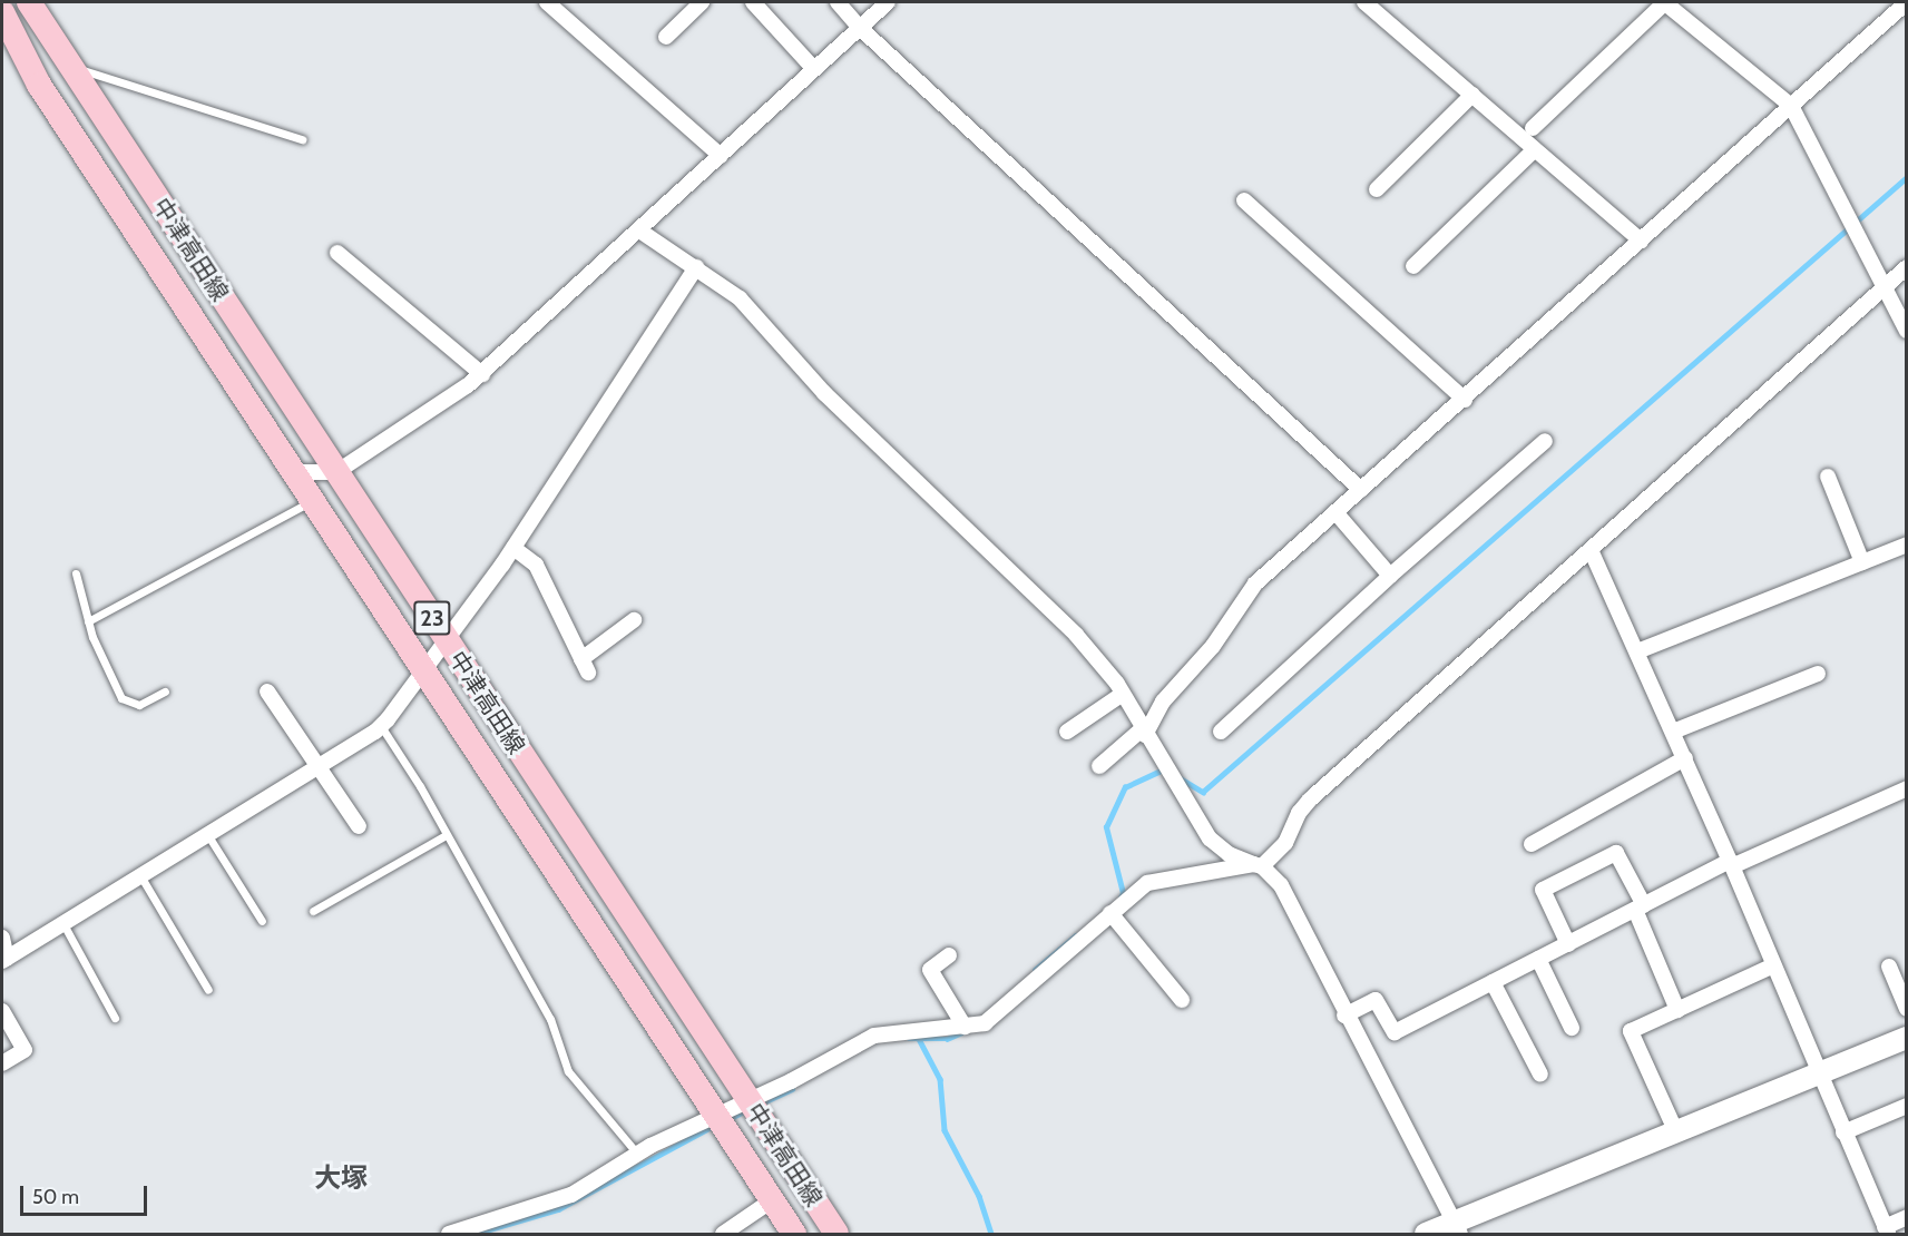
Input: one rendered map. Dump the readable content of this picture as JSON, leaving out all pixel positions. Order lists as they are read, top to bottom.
{
  "streets": {
    "main road": ["中津高田線", "23"]
  },
  "districts": ["大塚"],
  "scale_bar": "50 m"
}
